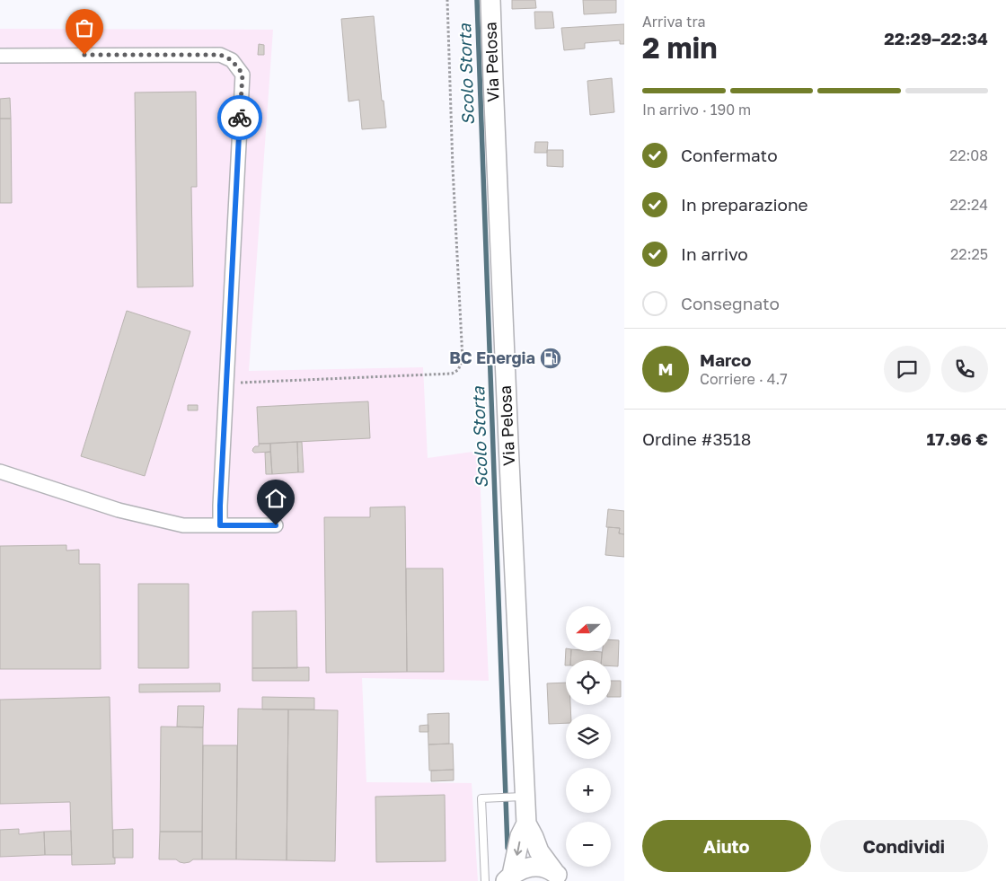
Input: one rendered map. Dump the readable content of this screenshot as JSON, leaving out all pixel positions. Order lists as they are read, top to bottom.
{
  "streets": {
    "main road": ["Via Pelosa"]
  },
  "water": ["Scolo Storta"],
  "places": {
    "fuel station": ["BC Energia"]
  },
  "north": "left",
  "page": {
    "heading": ["2 min", "Arriva tra", "22:29–22:34"],
    "panel": [
      "Marco",
      "Corriere · 4.7",
      "Ordine #3518",
      "17.96 €"
    ],
    "bar": "In arrivo · 190 m",
    "list": [
      ["Confermato", "22:08"],
      ["In preparazione", "22:24"],
      ["In arrivo", "22:25"],
      "Consegnato"
    ],
    "round": "M",
    "map_buttons": ["+", "−"],
    "buttons": ["Aiuto", "Condividi"]
  }
}
